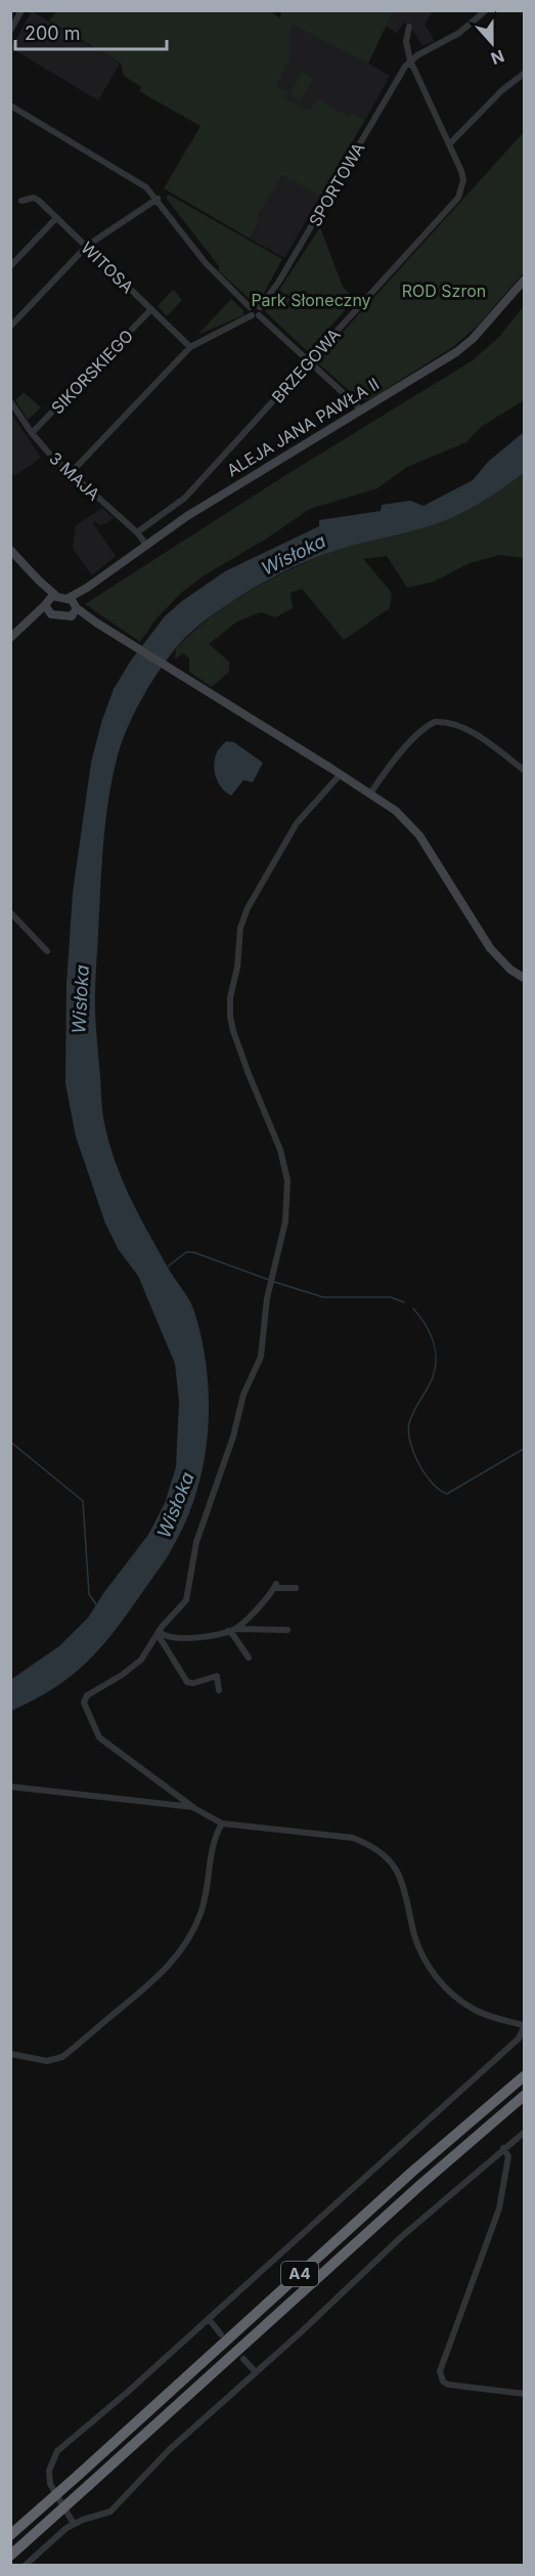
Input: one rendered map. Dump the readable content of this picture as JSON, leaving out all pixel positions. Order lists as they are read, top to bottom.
{
  "streets": {
    "highway": ["A4"],
    "street": [
      "SPORTOWA",
      "WITOSA",
      "BRZEGOWA",
      "SIKORSKIEGO",
      "ALEJA JANA PAWŁA II",
      "3 MAJA"
    ]
  },
  "crossings": [
    ["WITOSA", "SIKORSKIEGO"],
    ["BRZEGOWA", "3 MAJA"],
    ["SIKORSKIEGO", "3 MAJA"],
    ["ALEJA JANA PAWŁA II", "3 MAJA"]
  ],
  "water": ["Wisłoka"],
  "parks": ["ROD Szron", "Park Słoneczny"],
  "scale_bar": "200 m",
  "north": "bottom"
}
